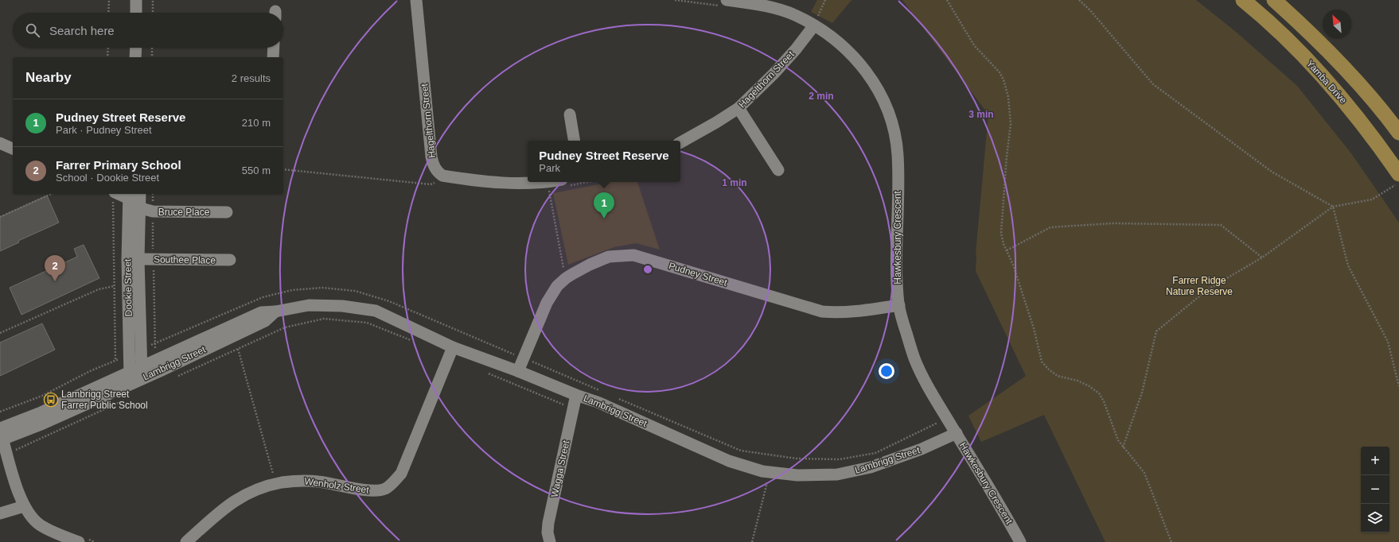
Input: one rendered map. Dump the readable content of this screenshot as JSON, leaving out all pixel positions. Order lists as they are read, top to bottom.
{
  "streets": {
    "main road": ["Yamba Drive"],
    "street": [
      "Hagelthorn Street",
      "Bruce Place",
      "Hawkesbury Crescent",
      "Southee Place",
      "Pudney Street",
      "Dookie Street",
      "Lambrigg Street",
      "Wagga Street",
      "Wenholz Street"
    ]
  },
  "crossings": [
    ["Hagelthorn Street", "Hawkesbury Crescent"],
    ["Bruce Place", "Dookie Street"],
    ["Hawkesbury Crescent", "Pudney Street"],
    ["Hawkesbury Crescent", "Lambrigg Street"],
    ["Southee Place", "Dookie Street"],
    ["Pudney Street", "Lambrigg Street"],
    ["Dookie Street", "Lambrigg Street"],
    ["Lambrigg Street", "Wagga Street"],
    ["Lambrigg Street", "Wenholz Street"]
  ],
  "parks": ["Farrer Ridge Nature Reserve"],
  "places": {
    "bus stop": ["Lambrigg Street Farrer Public School"]
  },
  "north": "top left",
  "page": {
    "search": "Search here",
    "heading": ["Nearby", "2 results"],
    "list": [
      {
        "mark": "1",
        "name": "Pudney Street Reserve",
        "note": "Park · Pudney Street",
        "value": "210 m"
      },
      {
        "mark": "2",
        "name": "Farrer Primary School",
        "note": "School · Dookie Street",
        "value": "550 m"
      }
    ],
    "popup": ["Pudney Street Reserve", "Park"],
    "pins": ["1", "2"],
    "map_buttons": ["+", "−"]
  },
  "rings": ["2 min", "3 min", "1 min"]
}
